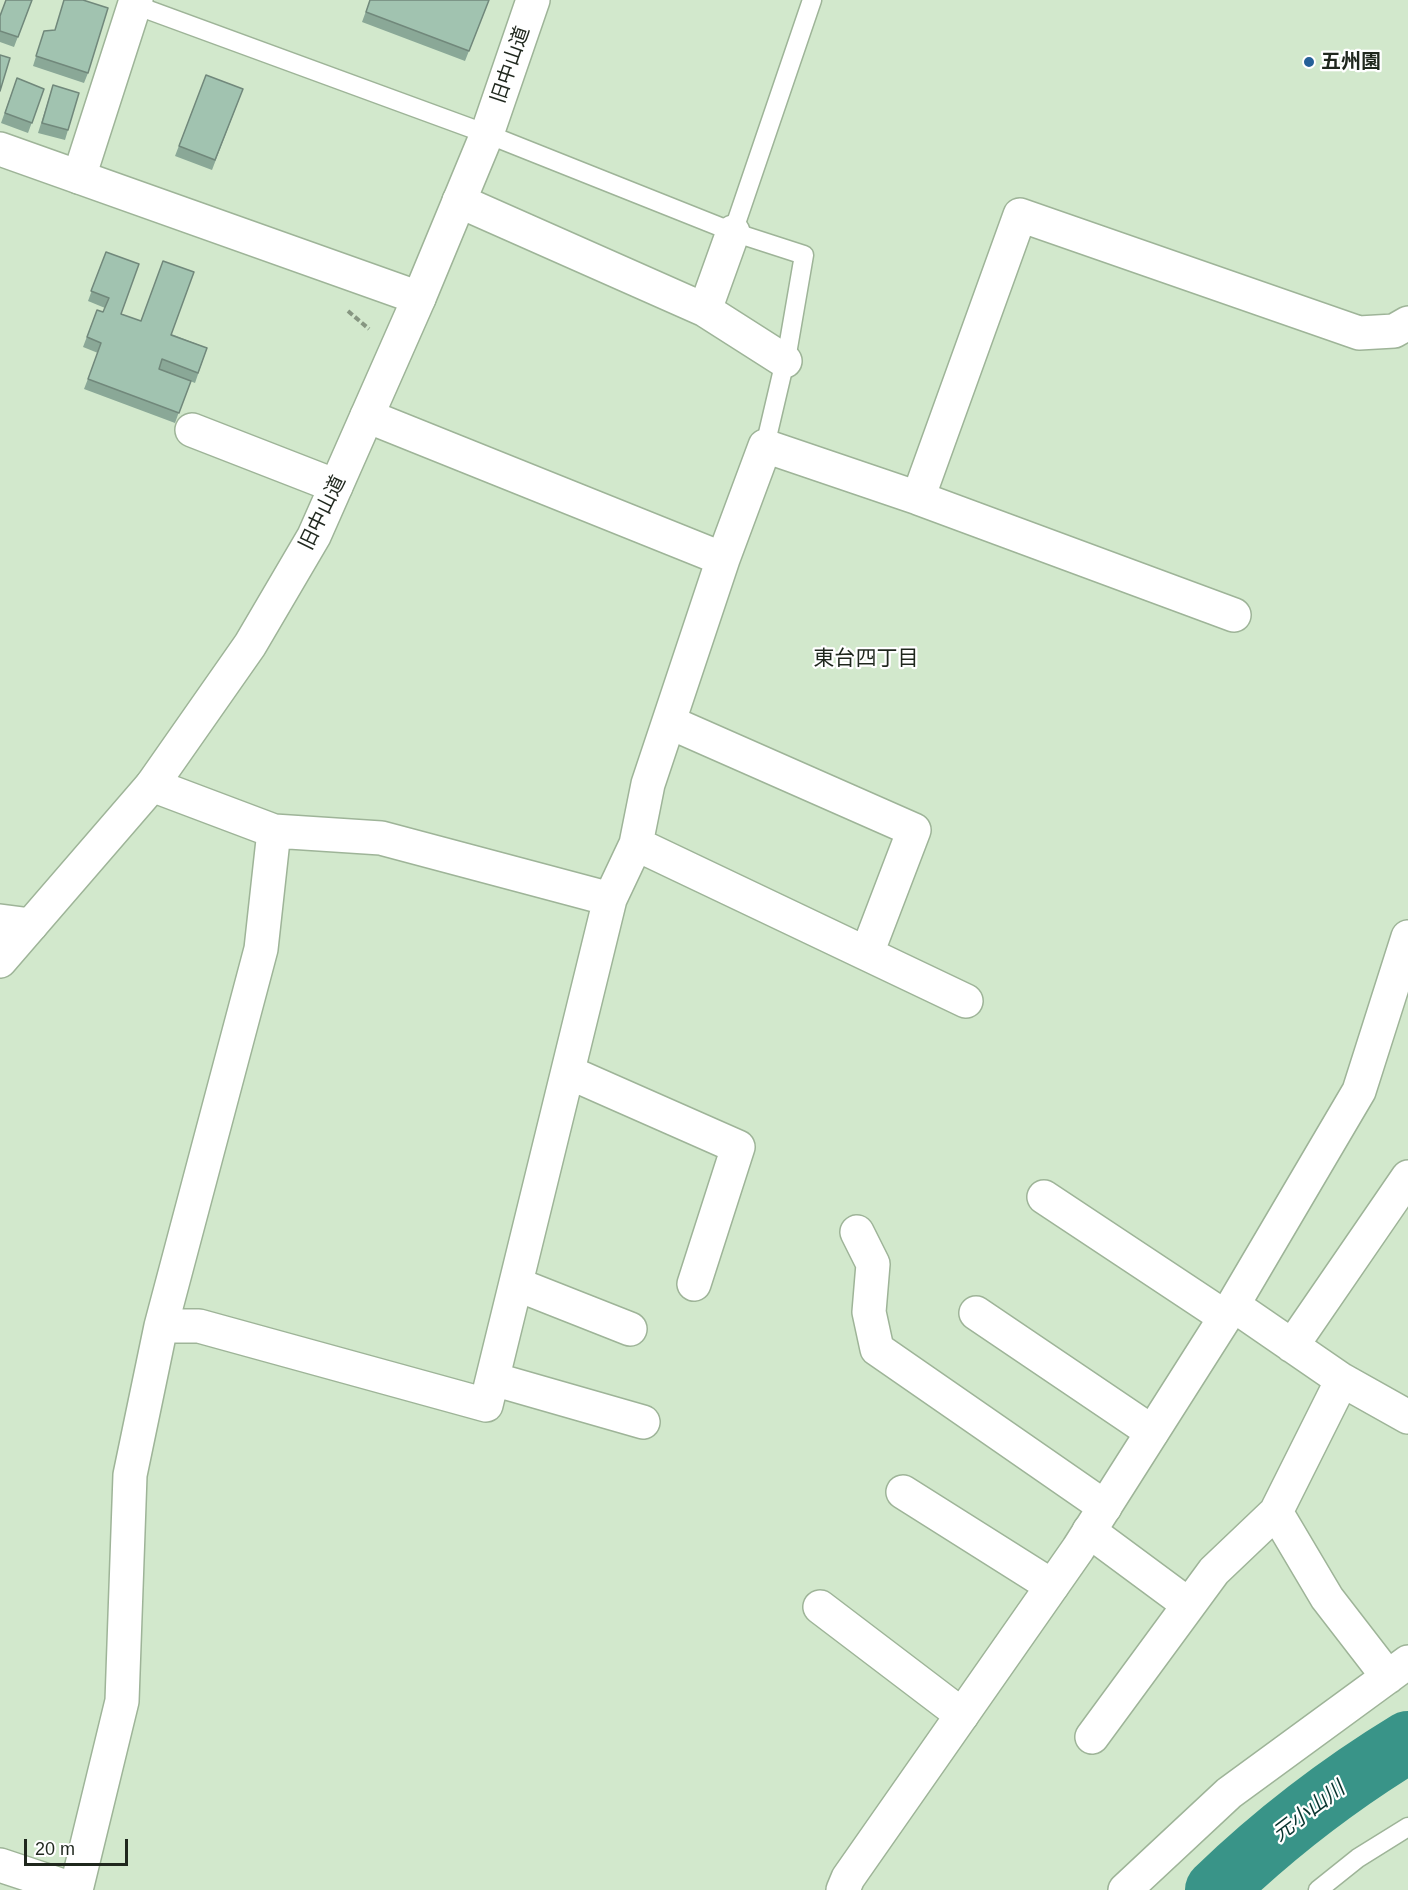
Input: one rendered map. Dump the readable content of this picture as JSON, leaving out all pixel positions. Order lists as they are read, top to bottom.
{
  "streets": {
    "street": ["旧中山道"]
  },
  "districts": ["東台四丁目"],
  "water": ["元小山川"],
  "places": ["五州園"],
  "scale_bar": "20 m"
}
